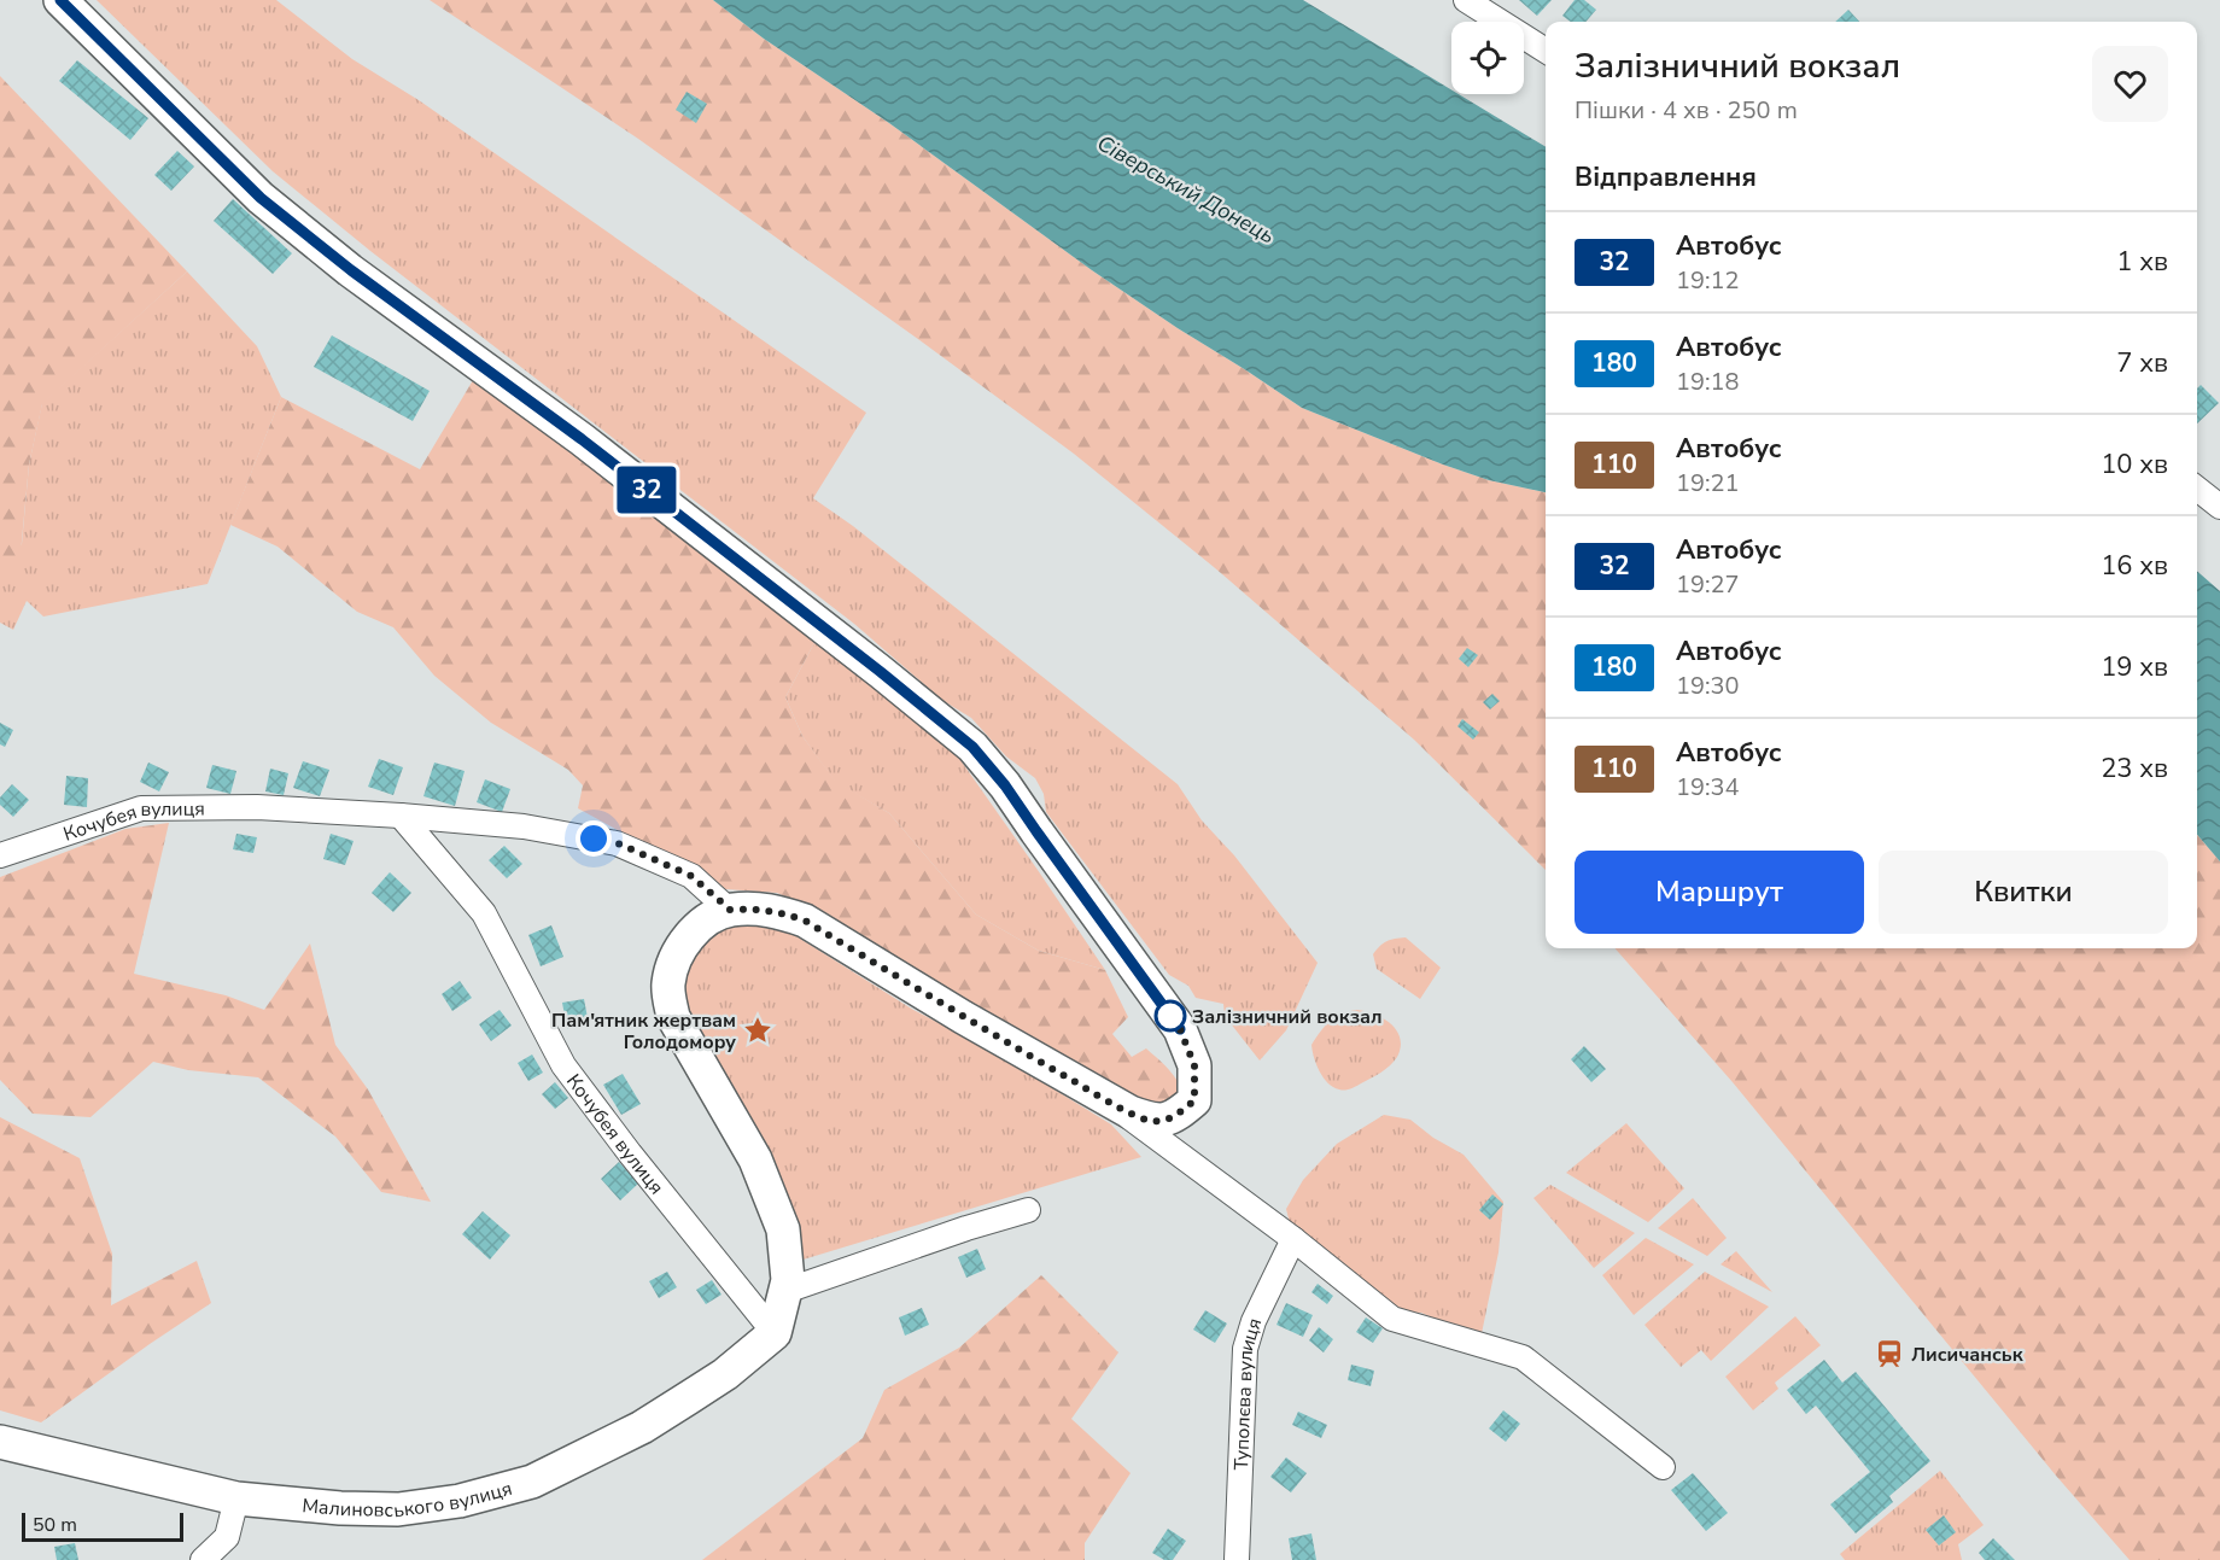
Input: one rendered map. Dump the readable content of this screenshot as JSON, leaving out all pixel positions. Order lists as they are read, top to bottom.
{
  "streets": {
    "main road": ["Малиновського вулиця"],
    "street": ["Кочубея вулиця", "Туполєва вулиця"]
  },
  "crossings": [
    ["Кочубея вулиця", "Малиновського вулиця"]
  ],
  "water": ["Сіверський Донець"],
  "places": {
    "other": ["Залізничний вокзал"],
    "place": ["Пам'ятник жертвам Голодомору"],
    "station": ["Лисичанськ"]
  },
  "lines": ["bus line 32"],
  "scale_bar": "50 m",
  "page": {
    "on_map": "32",
    "heading": [
      ["Залізничний вокзал", "Пішки · 4 хв · 250 m"],
      "Відправлення"
    ],
    "list": [
      {
        "mark": "32",
        "name": "Автобус",
        "note": "19:12",
        "value": "1 хв"
      },
      {
        "mark": "180",
        "name": "Автобус",
        "note": "19:18",
        "value": "7 хв"
      },
      {
        "mark": "110",
        "name": "Автобус",
        "note": "19:21",
        "value": "10 хв"
      },
      {
        "mark": "32",
        "name": "Автобус",
        "note": "19:27",
        "value": "16 хв"
      },
      {
        "mark": "180",
        "name": "Автобус",
        "note": "19:30",
        "value": "19 хв"
      },
      {
        "mark": "110",
        "name": "Автобус",
        "note": "19:34",
        "value": "23 хв"
      }
    ],
    "buttons": ["Маршрут", "Квитки"],
    "scale": "50 m"
  }
}
